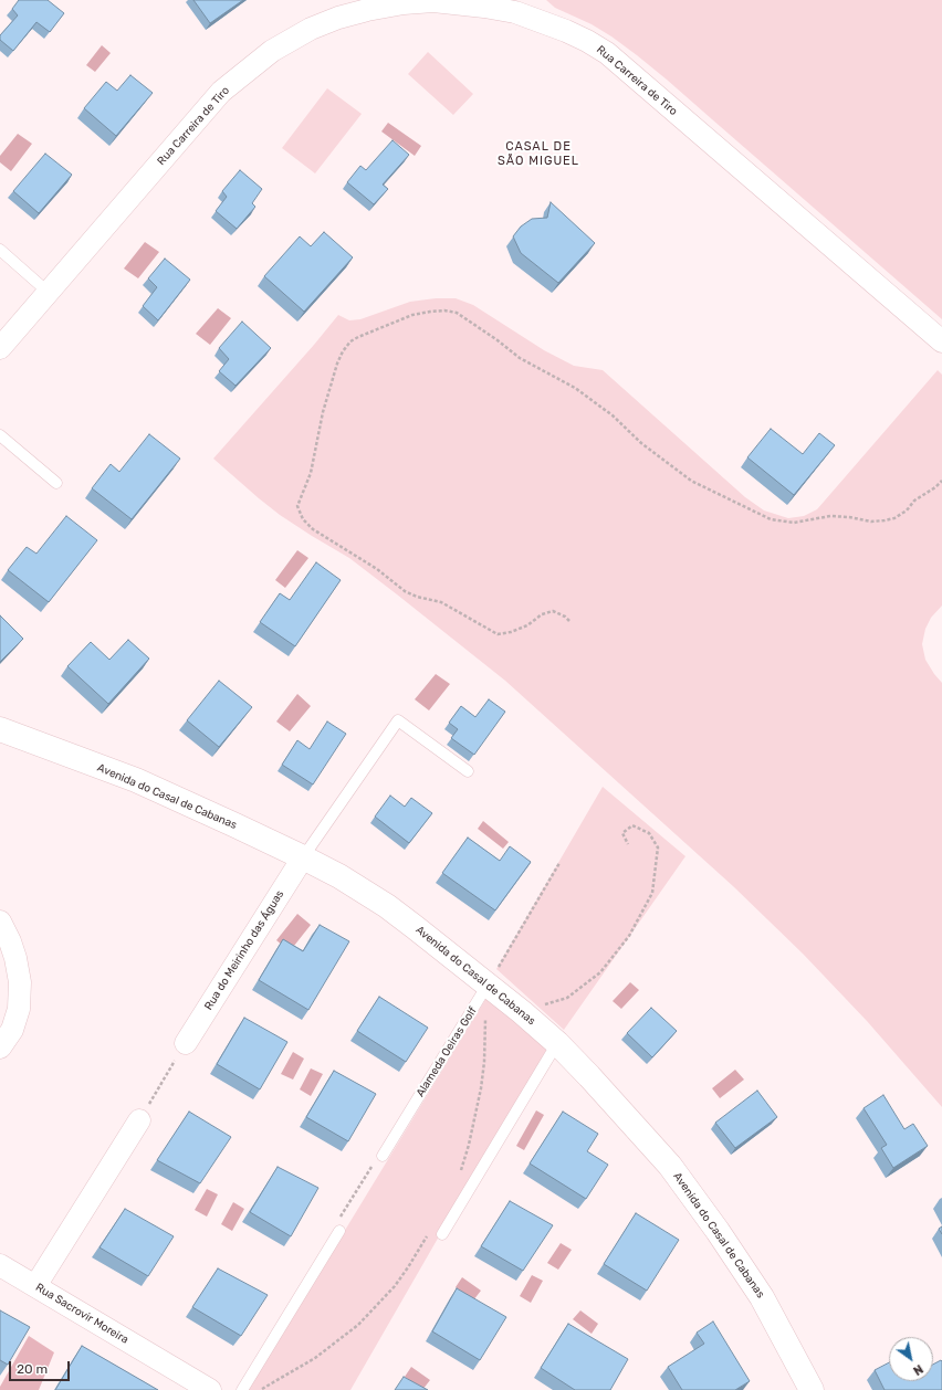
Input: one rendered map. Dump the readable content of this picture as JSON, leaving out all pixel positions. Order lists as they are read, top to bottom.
{
  "streets": {
    "street": [
      "Rua Carreira de Tiro",
      "Avenida do Casal de Cabanas",
      "Rua do Meirinho das Águas",
      "Rua Sacrovir Moreira"
    ],
    "lane": ["Alameda Oeiras Golf"]
  },
  "crossings": [
    ["Avenida do Casal de Cabanas", "Rua do Meirinho das Águas"],
    ["Avenida do Casal de Cabanas", "Alameda Oeiras Golf"]
  ],
  "districts": ["CASAL DE SÃO MIGUEL"],
  "scale_bar": "20 m",
  "north": "bottom right"
}
